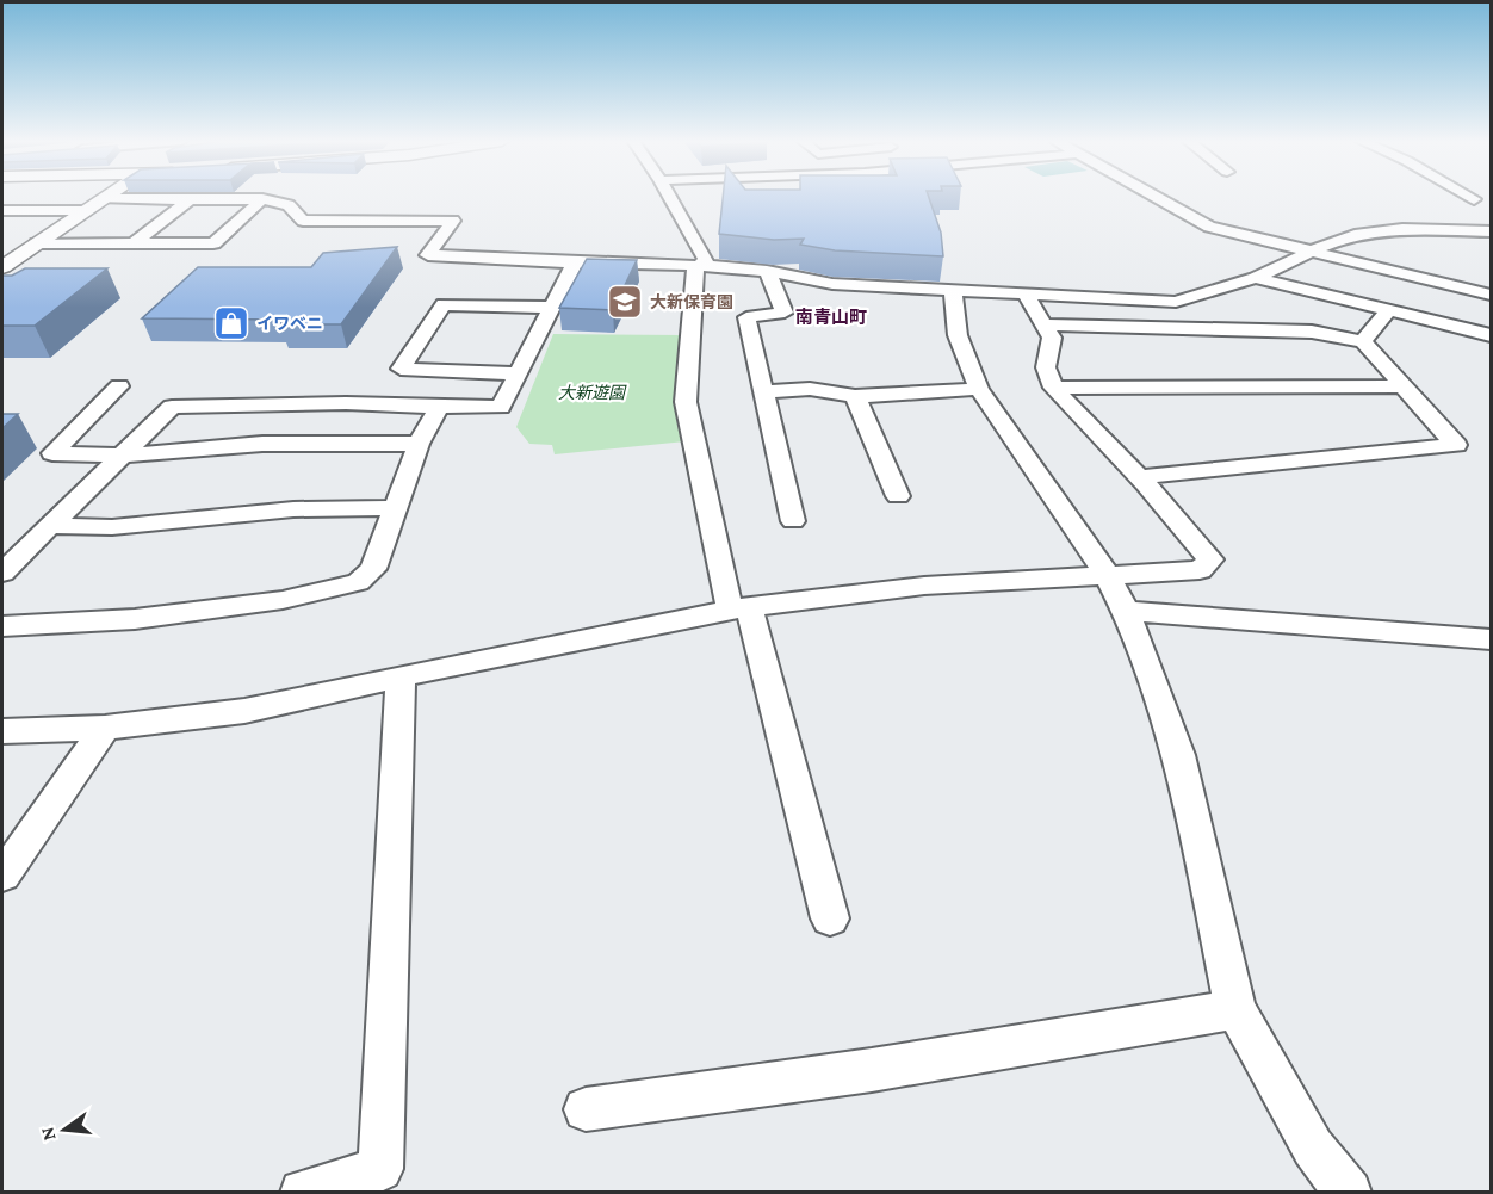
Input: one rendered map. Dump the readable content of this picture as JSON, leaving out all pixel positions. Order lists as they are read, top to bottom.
{
  "districts": ["南青山町"],
  "parks": ["大新遊園"],
  "places": {
    "school or university": ["大新保育園"],
    "shop": ["イワベニ"]
  },
  "north": "left"
}
